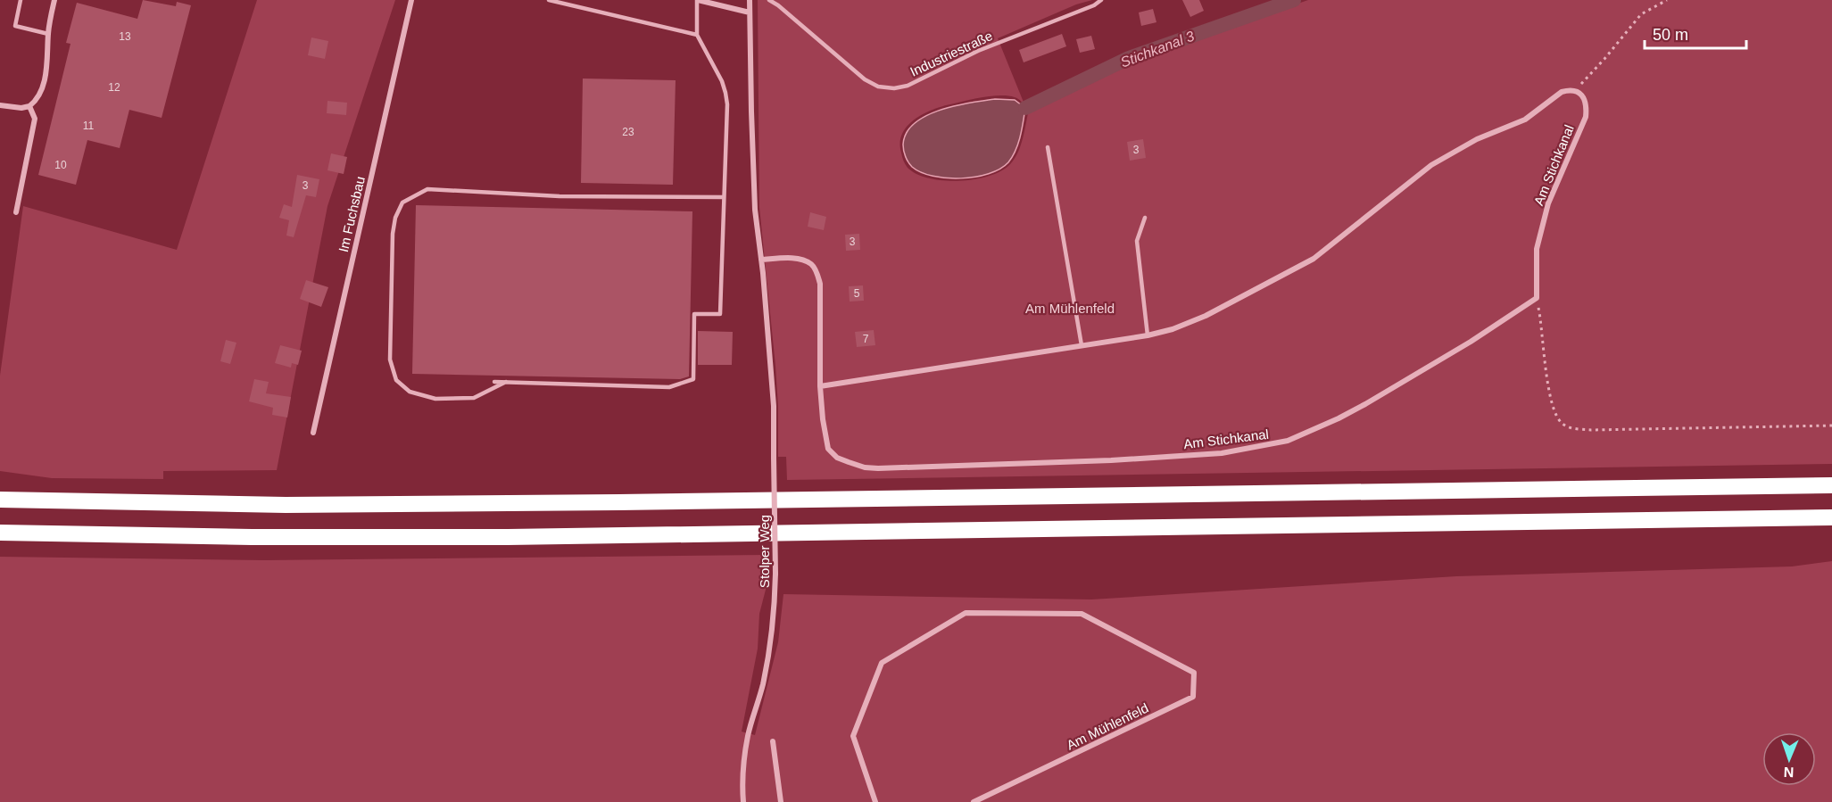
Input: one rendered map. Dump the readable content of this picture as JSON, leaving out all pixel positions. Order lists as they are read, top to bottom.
{
  "streets": {
    "street": [
      "Am Stichkanal",
      "Im Fuchsbau",
      "Stolper Weg",
      "Am Mühlenfeld"
    ],
    "lane": ["Industriestraße"]
  },
  "crossings": [
    ["Am Stichkanal", "Stolper Weg"]
  ],
  "water": ["Stichkanal 3"],
  "parks": ["Am Mühlenfeld"],
  "house_numbers": [
    "13",
    "12",
    "11",
    "23",
    "3",
    "10",
    "3",
    "3",
    "5",
    "7"
  ],
  "scale_bar": "50 m",
  "north": "bottom"
}
